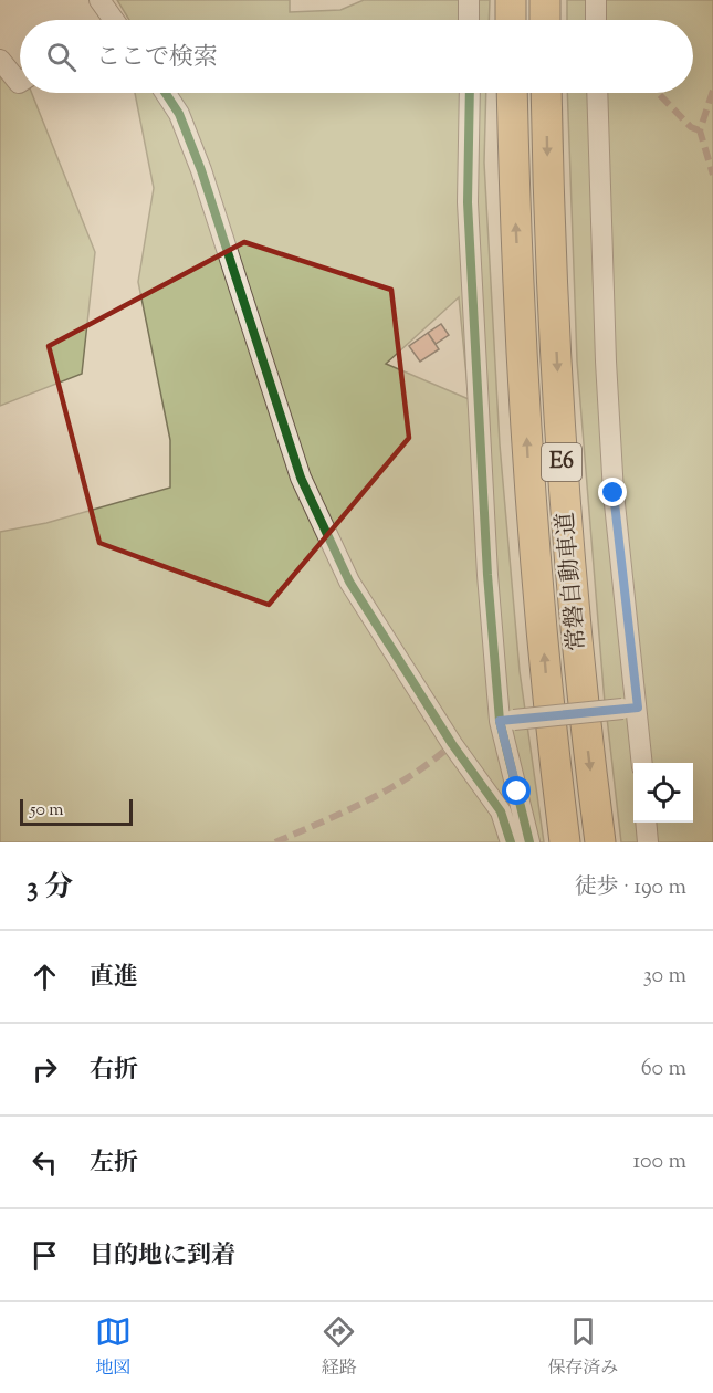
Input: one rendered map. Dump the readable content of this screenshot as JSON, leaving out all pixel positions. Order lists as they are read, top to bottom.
{
  "streets": {
    "highway": ["E6", "常磐自動車道"]
  },
  "scale_bar": "50 m",
  "page": {
    "search": "ここで検索",
    "scale": "50 m",
    "heading": ["3 分", "徒歩 · 190 m"],
    "list": [
      ["直進", "30 m"],
      ["右折", "60 m"],
      ["左折", "100 m"],
      "目的地に到着"
    ],
    "nav": ["地図", "経路", "保存済み"]
  }
}
